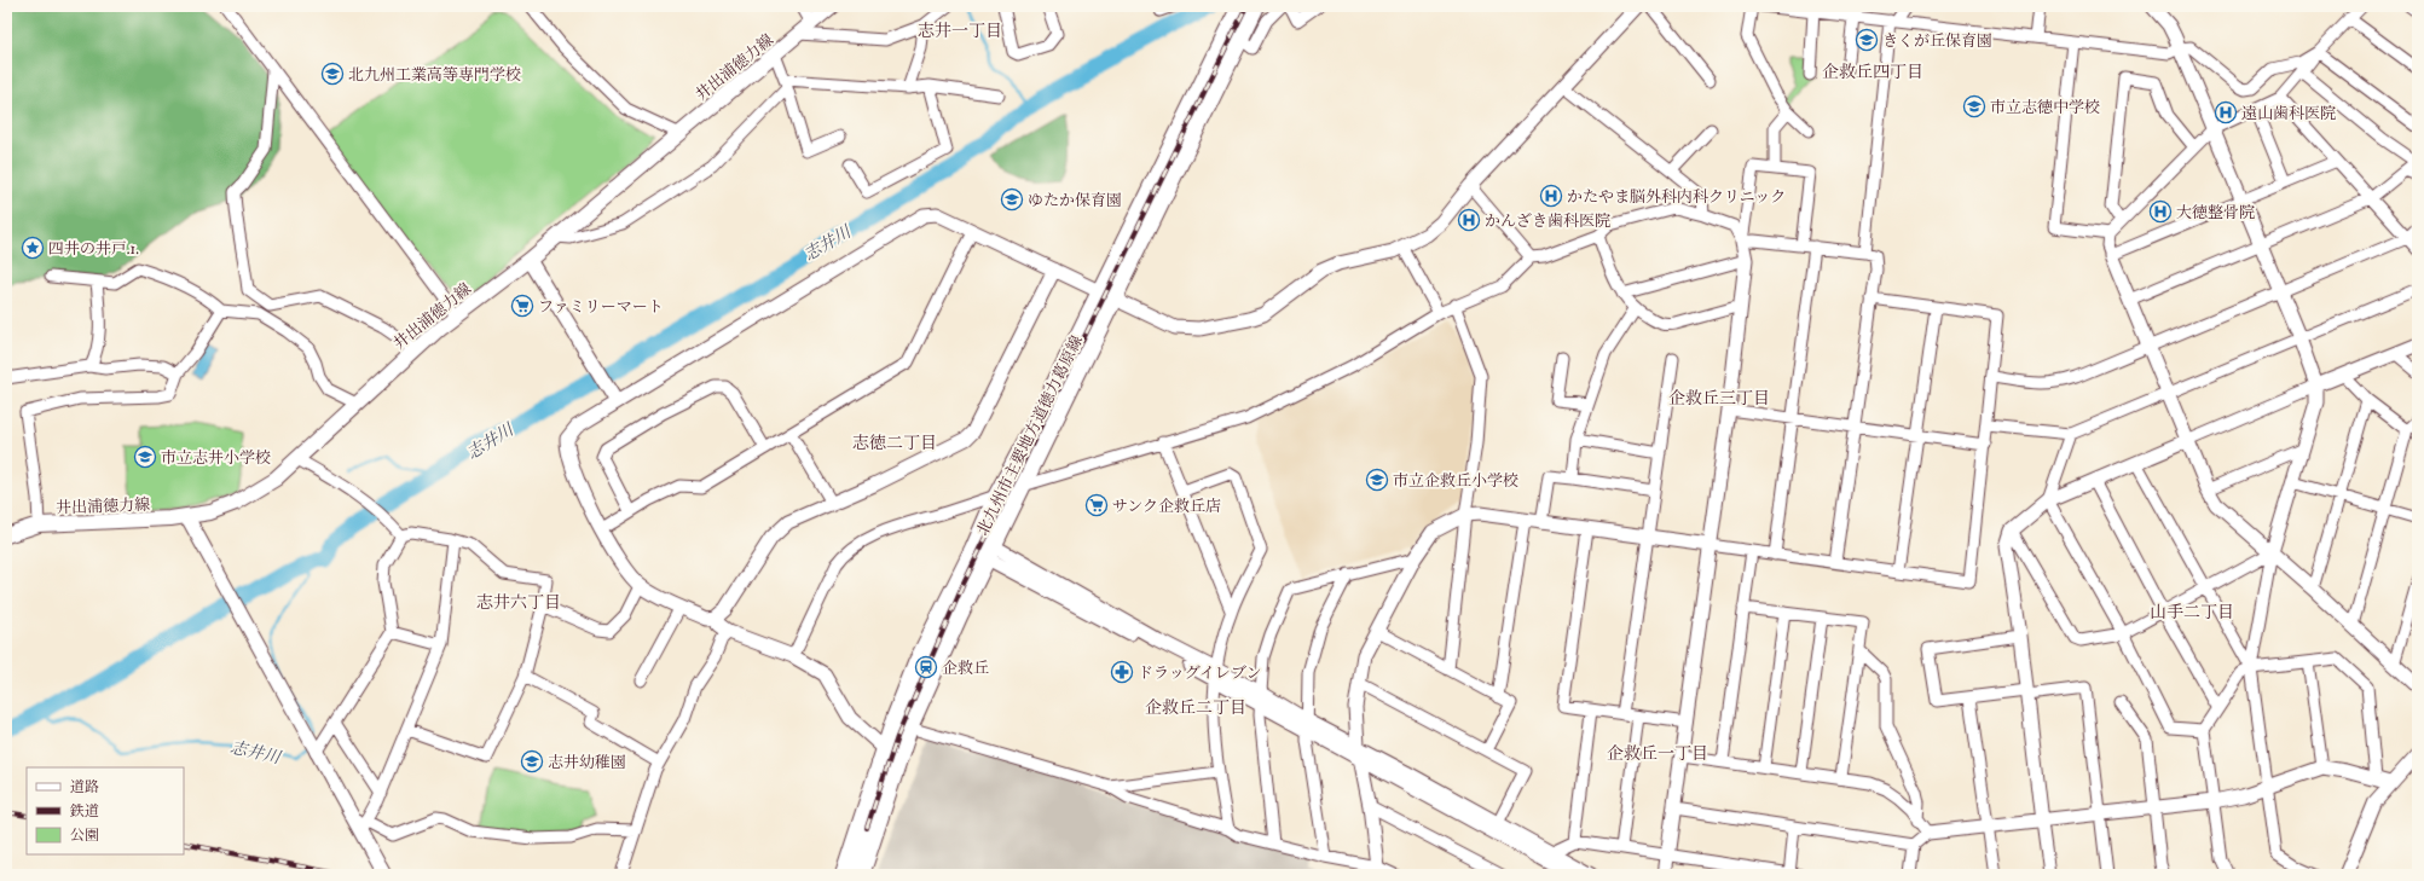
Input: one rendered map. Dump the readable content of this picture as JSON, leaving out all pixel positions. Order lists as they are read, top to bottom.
{
  "streets": {
    "main road": ["井出浦徳力線", "北九州市主要地方道徳力葛原線"]
  },
  "districts": [
    "志井一丁目",
    "企救丘四丁目",
    "企救丘三丁目",
    "志徳二丁目",
    "志井六丁目",
    "山手二丁目",
    "企救丘二丁目",
    "企救丘一丁目"
  ],
  "water": ["志井川"],
  "places": {
    "school or university": [
      "きくが丘保育園",
      "北九州工業高等専門学校",
      "市立志徳中学校",
      "ゆたか保育園",
      "市立志井小学校",
      "市立企救丘小学校",
      "志井幼稚園"
    ],
    "hospital": [
      "遠山歯科医院",
      "かたやま脳外科内科クリニック",
      "大徳整骨院",
      "かんざき歯科医院"
    ],
    "place": ["四井の井戸.1."],
    "supermarket": ["ファミリーマート", "サンク企救丘店"],
    "station": ["企救丘"],
    "pharmacy": ["ドラッグイレブン"]
  },
  "legend": ["道路", "鉄道", "公園"]
}
